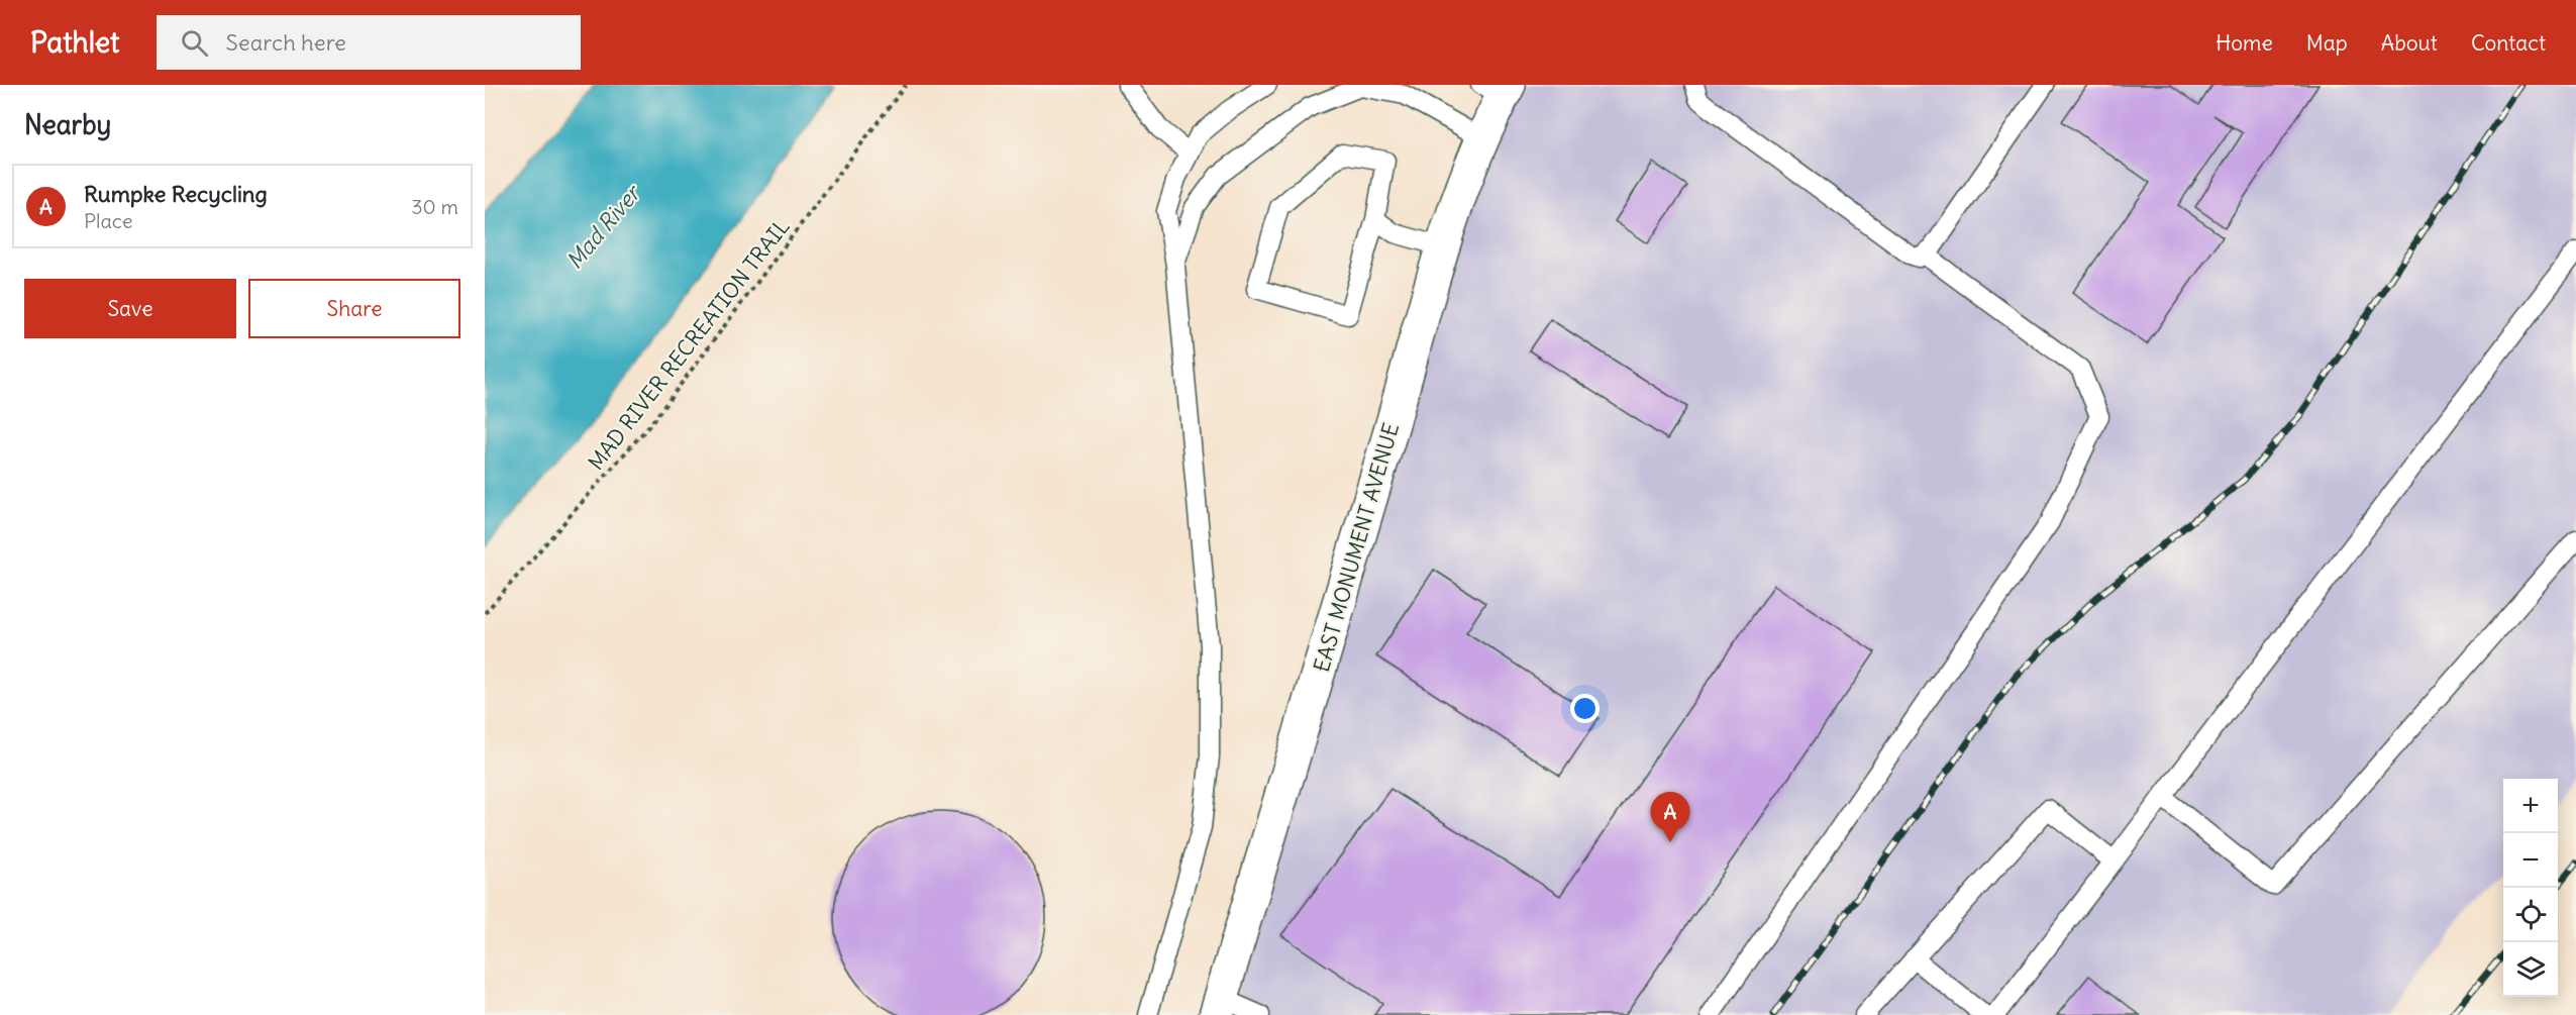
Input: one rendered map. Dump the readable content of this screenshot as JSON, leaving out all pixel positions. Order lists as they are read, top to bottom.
{
  "streets": {
    "street": ["EAST MONUMENT AVENUE"],
    "path": ["MAD RIVER RECREATION TRAIL"]
  },
  "water": ["Mad River"],
  "page": {
    "header": "Pathlet",
    "search": "Search here",
    "nav": [
      "Home",
      "Map",
      "About",
      "Contact"
    ],
    "heading": "Nearby",
    "list": [
      {
        "mark": "A",
        "name": "Rumpke Recycling",
        "note": "Place",
        "value": "30 m"
      }
    ],
    "buttons": ["Save", "Share"],
    "map_buttons": ["+", "−"],
    "pins": "A"
  }
}
